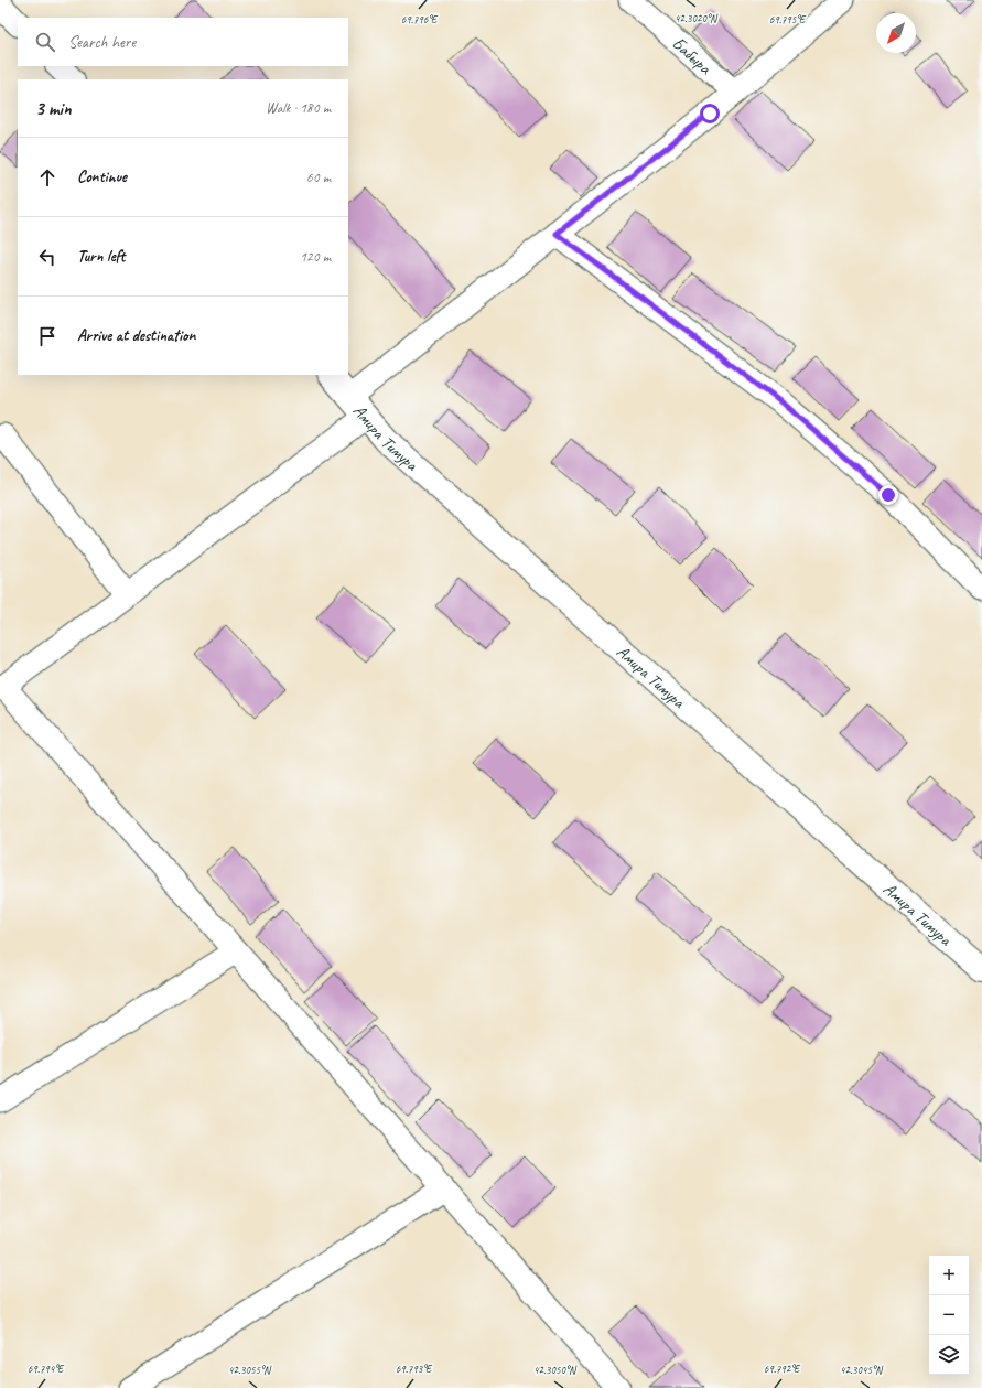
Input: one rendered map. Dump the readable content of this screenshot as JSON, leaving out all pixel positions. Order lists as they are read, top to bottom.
{
  "streets": {
    "street": ["Бабыра", "Амира Тимура"]
  },
  "north": "bottom left",
  "page": {
    "search": "Search here",
    "heading": ["3 min", "Walk · 180 m"],
    "list": [
      ["Continue", "60 m"],
      ["Turn left", "120 m"],
      "Arrive at destination"
    ],
    "map_buttons": ["+", "−"]
  },
  "coordinates": [
    "42.3020°N",
    "69.796°E",
    "69.795°E",
    "69.794°E",
    "69.793°E",
    "69.792°E",
    "42.3055°N",
    "42.3050°N",
    "42.3045°N"
  ]
}
